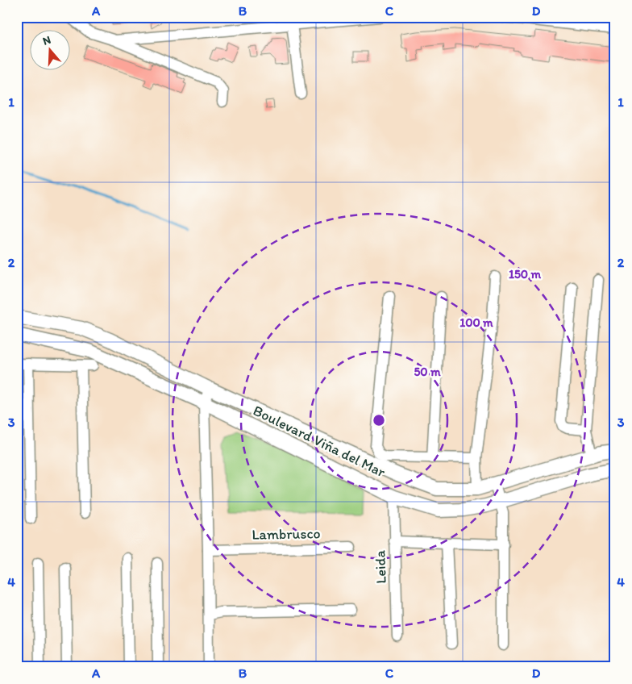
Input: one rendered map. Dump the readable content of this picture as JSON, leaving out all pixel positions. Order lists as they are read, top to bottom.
{
  "streets": {
    "street": ["Boulevard Viña del Mar", "Lambrusco", "Leida"]
  },
  "crossings": [
    ["Boulevard Viña del Mar", "Leida"]
  ],
  "north": "top",
  "grid": {
    "columns": [
      "A",
      "B",
      "C",
      "D"
    ],
    "rows": [
      "1",
      "2",
      "3",
      "4"
    ]
  },
  "rings": ["150 m", "100 m", "50 m"]
}
